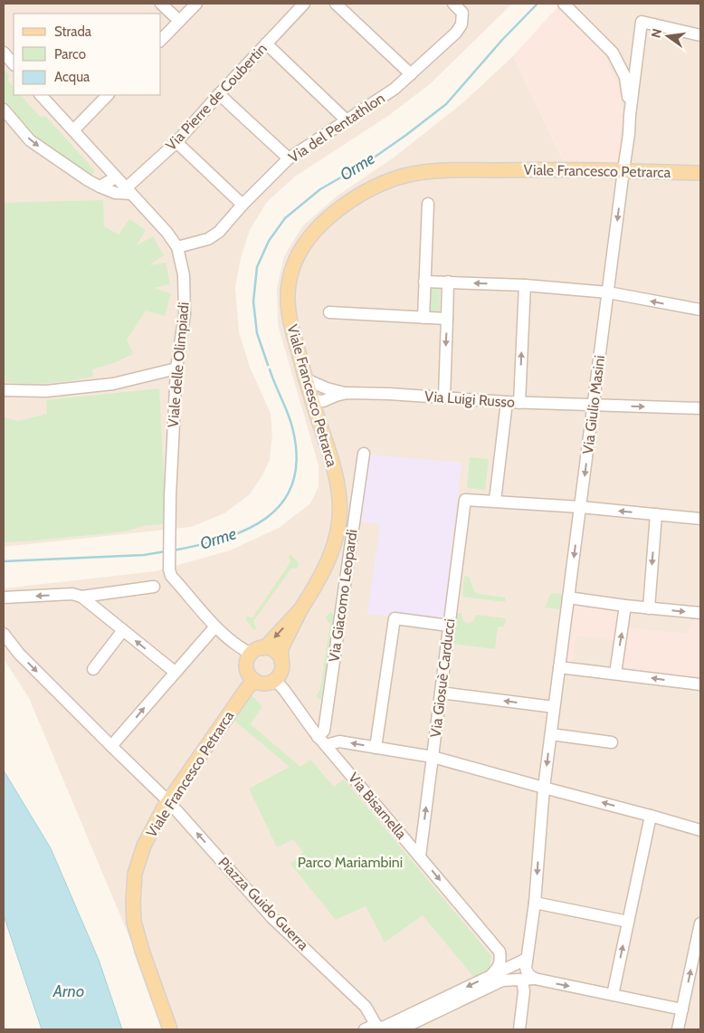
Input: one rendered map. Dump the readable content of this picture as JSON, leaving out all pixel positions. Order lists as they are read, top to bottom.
{
  "streets": {
    "main road": ["Viale Francesco Petrarca"],
    "street": [
      "Via Pierre de Coubertin",
      "Via del Pentathlon",
      "Viale delle Olimpiadi",
      "Via Luigi Russo",
      "Via Giulio Masini",
      "Via Giacomo Leopardi",
      "Via Giosuè Carducci",
      "Via Bisarnella",
      "Piazza Guido Guerra"
    ]
  },
  "crossings": [
    ["Via Pierre de Coubertin", "Viale delle Olimpiadi"],
    ["Via del Pentathlon", "Viale delle Olimpiadi"],
    ["Viale Francesco Petrarca", "Viale delle Olimpiadi"],
    ["Viale Francesco Petrarca", "Via Luigi Russo"],
    ["Viale Francesco Petrarca", "Via Giulio Masini"],
    ["Viale Francesco Petrarca", "Via Bisarnella"],
    ["Viale Francesco Petrarca", "Piazza Guido Guerra"],
    ["Viale delle Olimpiadi", "Via Bisarnella"],
    ["Via Luigi Russo", "Via Giulio Masini"],
    ["Via Giacomo Leopardi", "Via Bisarnella"],
    ["Via Giosuè Carducci", "Via Bisarnella"]
  ],
  "one_way": ["Via Bisarnella"],
  "water": ["Orme", "Arno"],
  "parks": ["Parco Mariambini"],
  "legend": ["Strada", "Parco", "Acqua"],
  "north": "left"
}
